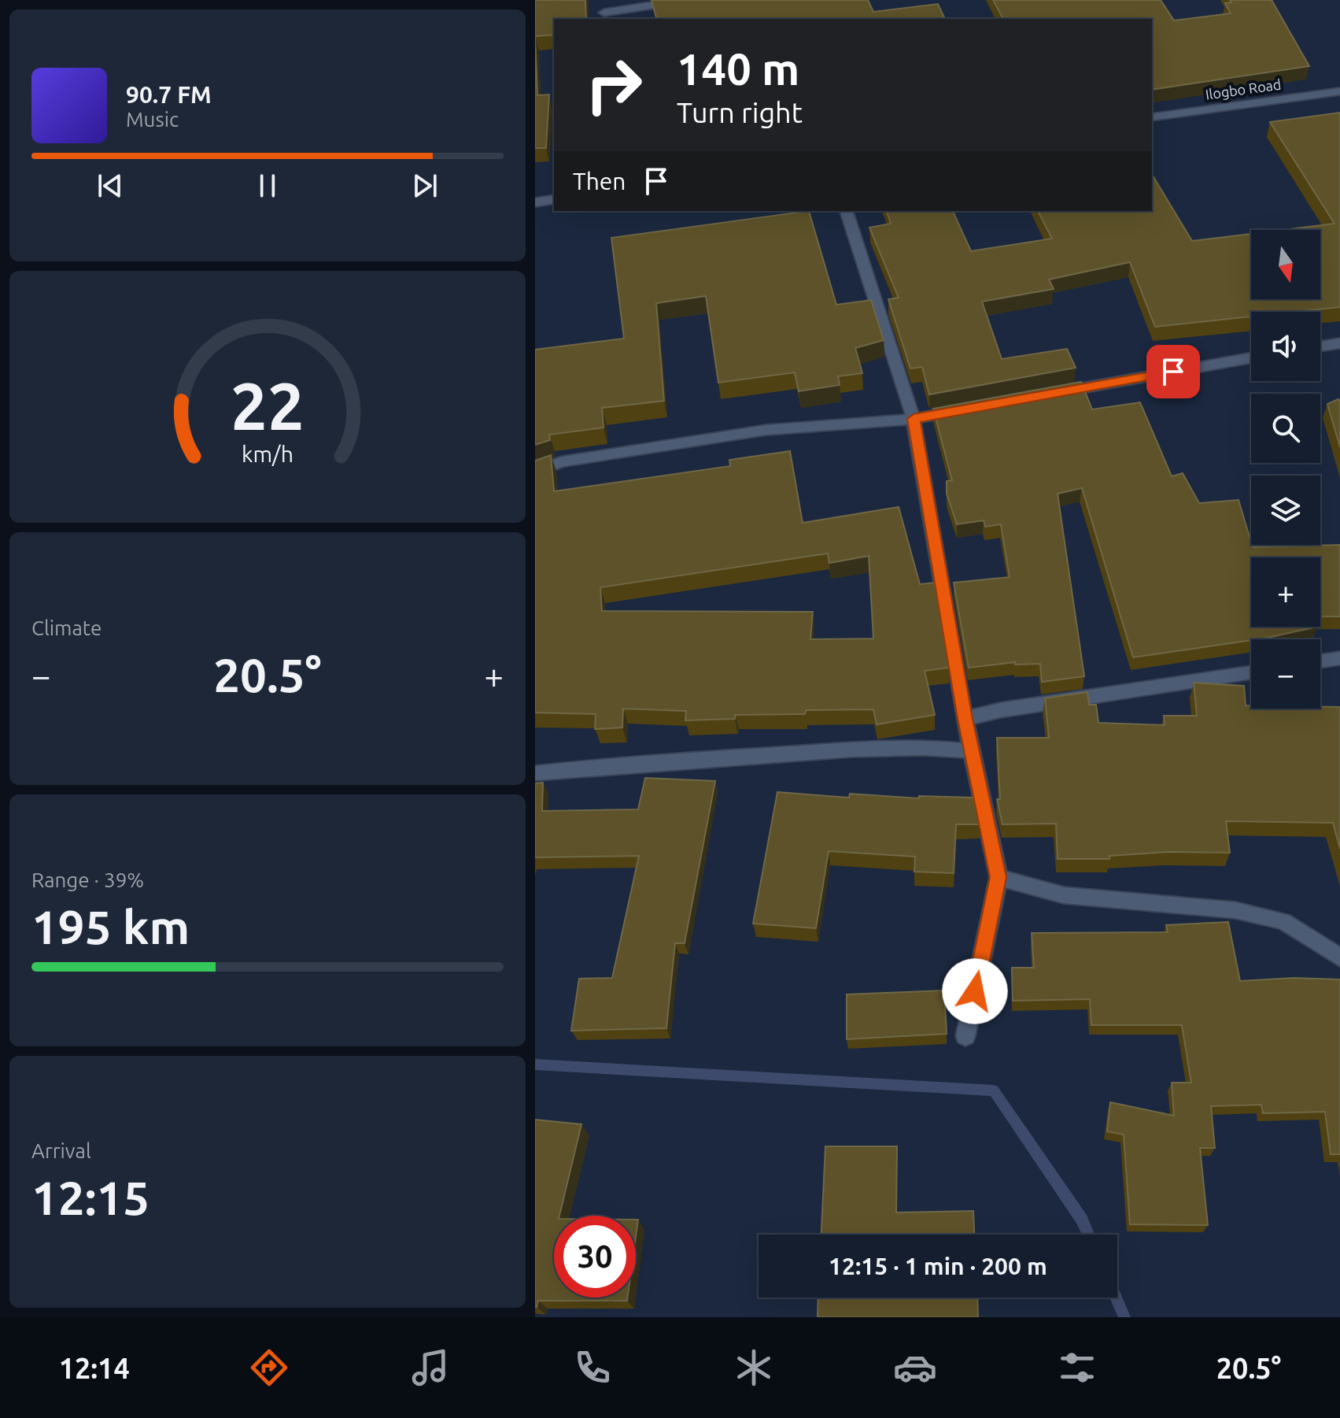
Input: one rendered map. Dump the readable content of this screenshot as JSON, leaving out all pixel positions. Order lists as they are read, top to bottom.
{
  "streets": {
    "street": ["Ilogbo Road"]
  },
  "north": "bottom",
  "page": {
    "turn": ["140 m", "Turn right"],
    "song": ["90.7 FM", "Music"],
    "then": "Then",
    "map_buttons": ["+", "−"],
    "tile": [
      "Climate",
      ["Range · 39%", "195 km"],
      ["Arrival", "12:15"]
    ],
    "heat": ["−", "20.5°", "+"],
    "limit": "30",
    "trip": "12:15 · 1 min · 200 m",
    "tabs": ["12:14", "20.5°"],
    "gauge": ["22", "km/h"]
  }
}
